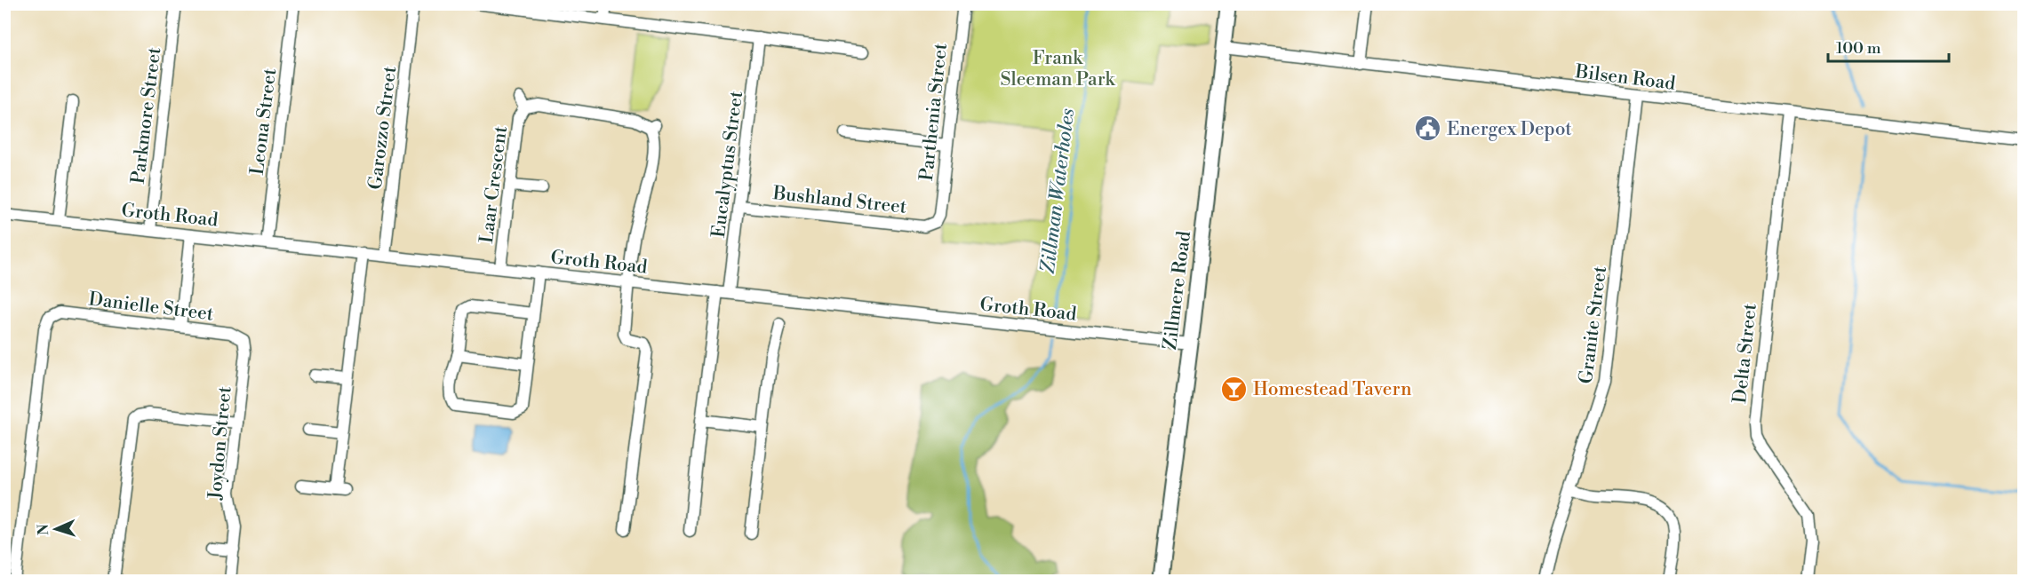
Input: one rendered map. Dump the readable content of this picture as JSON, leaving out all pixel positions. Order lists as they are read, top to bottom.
{
  "streets": {
    "main road": ["Zillmere Road"],
    "street": [
      "Bilsen Road",
      "Parthenia Street",
      "Parkmore Street",
      "Leona Street",
      "Garozzo Street",
      "Eucalyptus Street",
      "Laar Crescent",
      "Bushland Street",
      "Groth Road",
      "Danielle Street",
      "Granite Street",
      "Delta Street",
      "Joydon Street"
    ]
  },
  "crossings": [
    ["Bilsen Road", "Zillmere Road"],
    ["Bilsen Road", "Granite Street"],
    ["Bilsen Road", "Delta Street"],
    ["Parthenia Street", "Bushland Street"],
    ["Parkmore Street", "Groth Road"],
    ["Leona Street", "Groth Road"],
    ["Garozzo Street", "Groth Road"],
    ["Eucalyptus Street", "Bushland Street"],
    ["Eucalyptus Street", "Groth Road"],
    ["Laar Crescent", "Groth Road"],
    ["Groth Road", "Zillmere Road"],
    ["Danielle Street", "Joydon Street"]
  ],
  "water": ["Zillman Waterholes"],
  "parks": ["Frank Sleeman Park"],
  "places": {
    "public building": ["Energex Depot"],
    "bar": ["Homestead Tavern"]
  },
  "scale_bar": "100 m",
  "north": "left"
}
